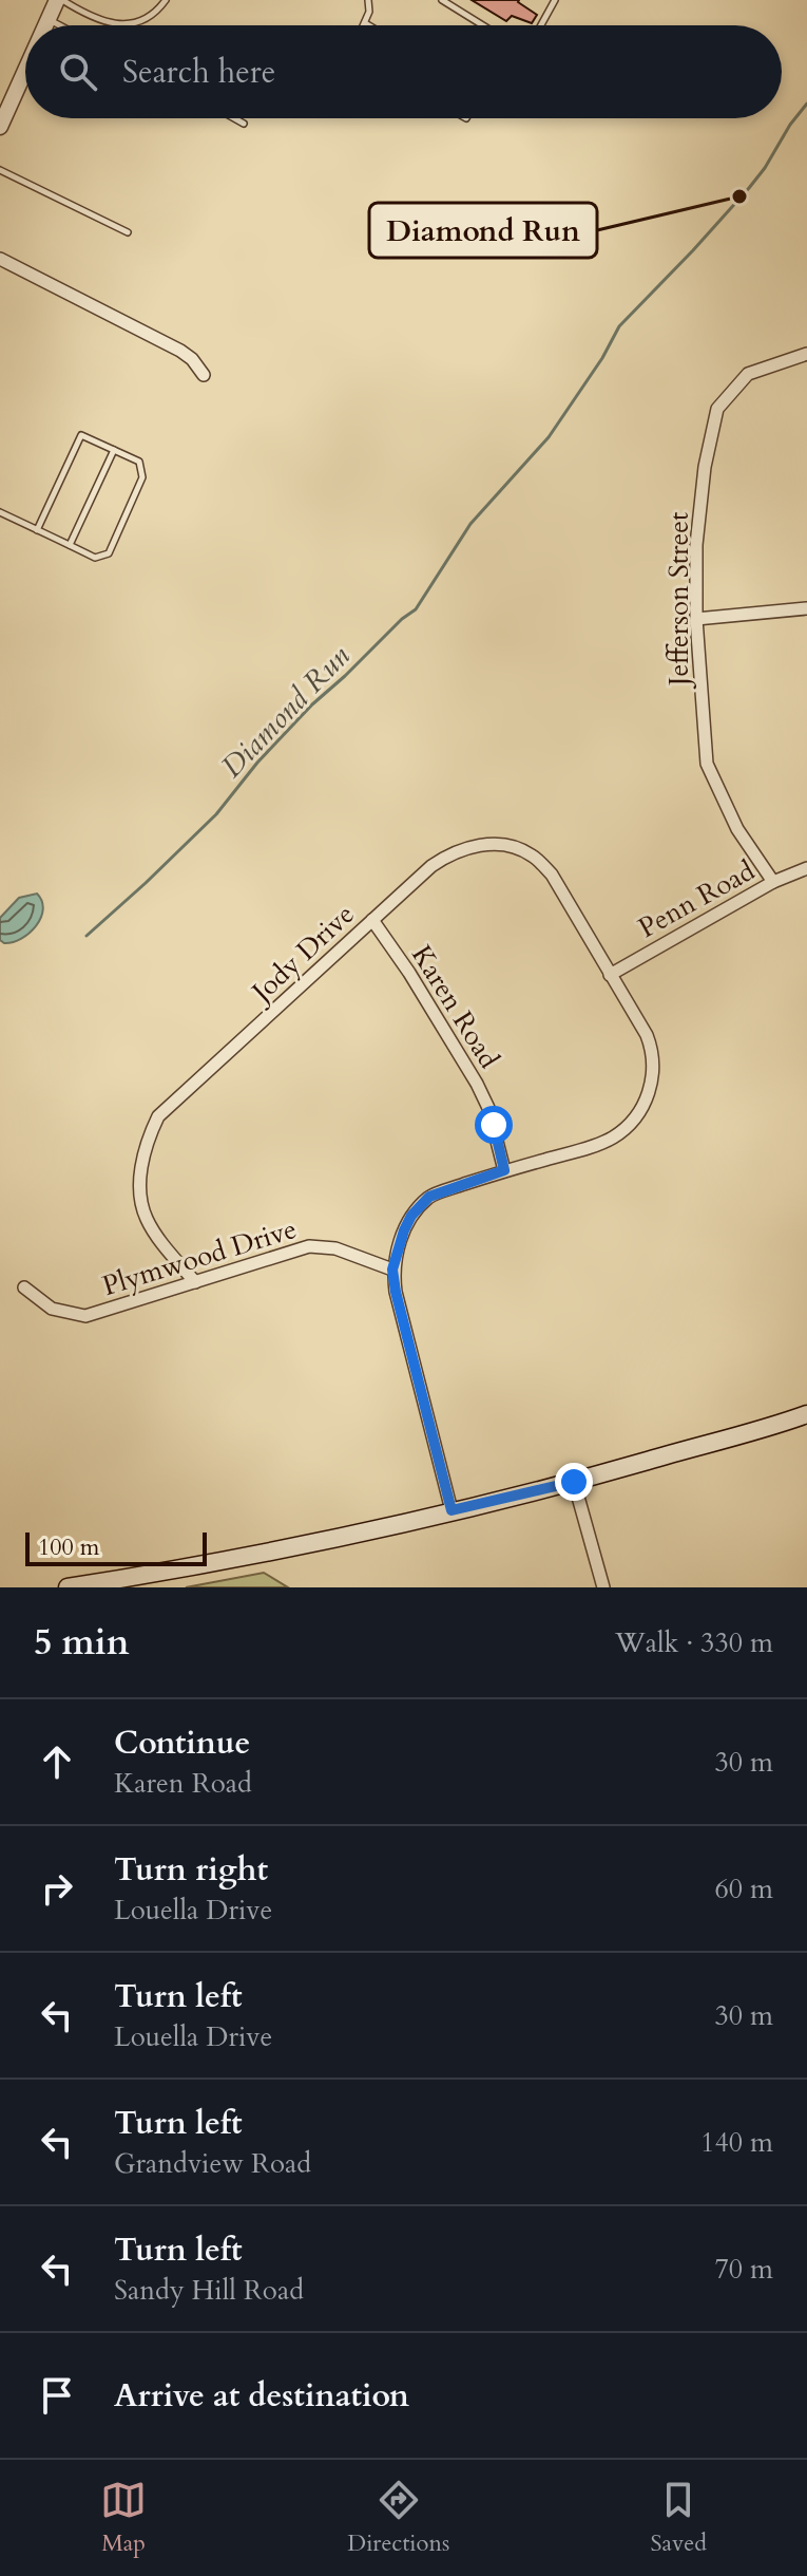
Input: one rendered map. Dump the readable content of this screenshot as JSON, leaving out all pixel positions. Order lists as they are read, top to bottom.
{
  "streets": {
    "street": [
      "Jefferson Street",
      "Penn Road",
      "Jody Drive",
      "Karen Road",
      "Plymwood Drive"
    ]
  },
  "crossings": [
    ["Jefferson Street", "Penn Road"],
    ["Penn Road", "Jody Drive"],
    ["Jody Drive", "Karen Road"],
    ["Jody Drive", "Plymwood Drive"]
  ],
  "water": ["Diamond Run"],
  "places": ["Diamond Run"],
  "scale_bar": "100 m",
  "page": {
    "search": "Search here",
    "scale": "100 m",
    "heading": ["5 min", "Walk · 330 m"],
    "list": [
      ["Continue", "Karen Road", "30 m"],
      ["Turn right", "Louella Drive", "60 m"],
      ["Turn left", "Louella Drive", "30 m"],
      ["Turn left", "Grandview Road", "140 m"],
      ["Turn left", "Sandy Hill Road", "70 m"],
      "Arrive at destination"
    ],
    "nav": ["Map", "Directions", "Saved"]
  }
}
